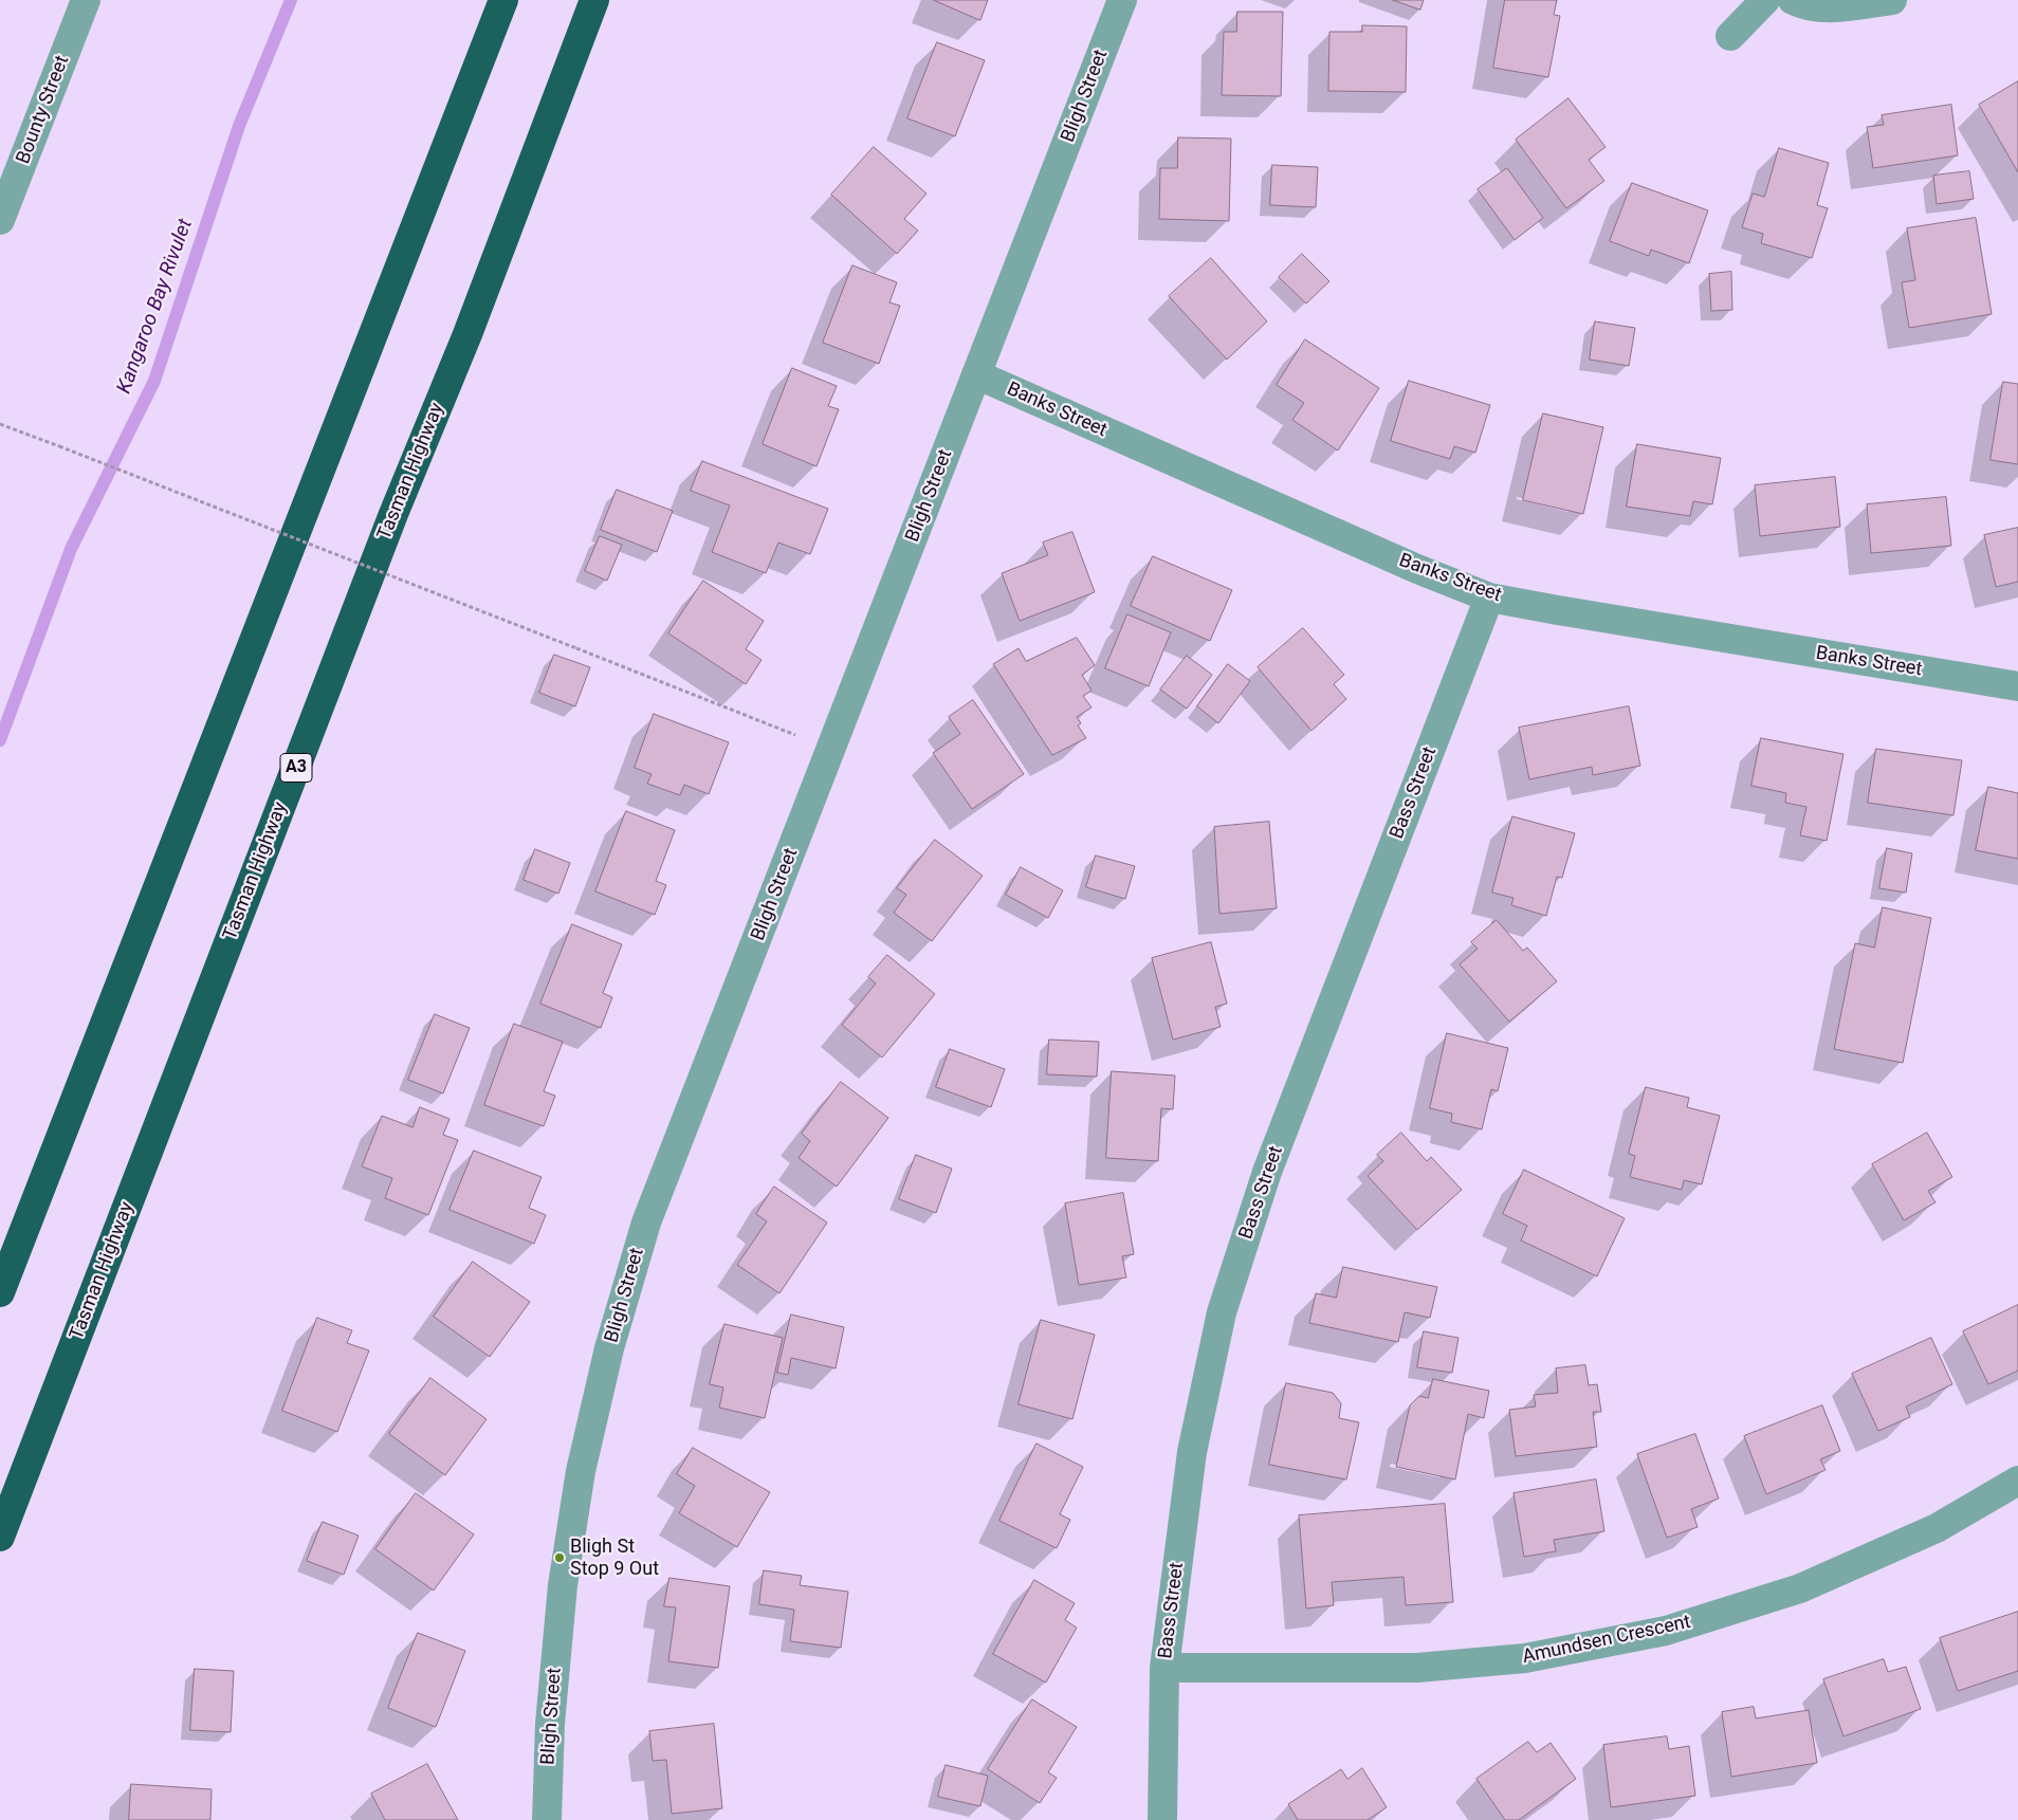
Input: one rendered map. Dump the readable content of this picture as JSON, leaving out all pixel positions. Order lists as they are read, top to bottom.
{
  "streets": {
    "highway": ["Tasman Highway", "A3"],
    "street": [
      "Bligh Street",
      "Bounty Street",
      "Banks Street",
      "Bass Street",
      "Amundsen Crescent"
    ]
  },
  "crossings": [
    ["Bligh Street", "Banks Street"],
    ["Banks Street", "Bass Street"],
    ["Bass Street", "Amundsen Crescent"]
  ],
  "water": ["Kangaroo Bay Rivulet"],
  "places": ["Bligh St Stop 9 Out"]
}
